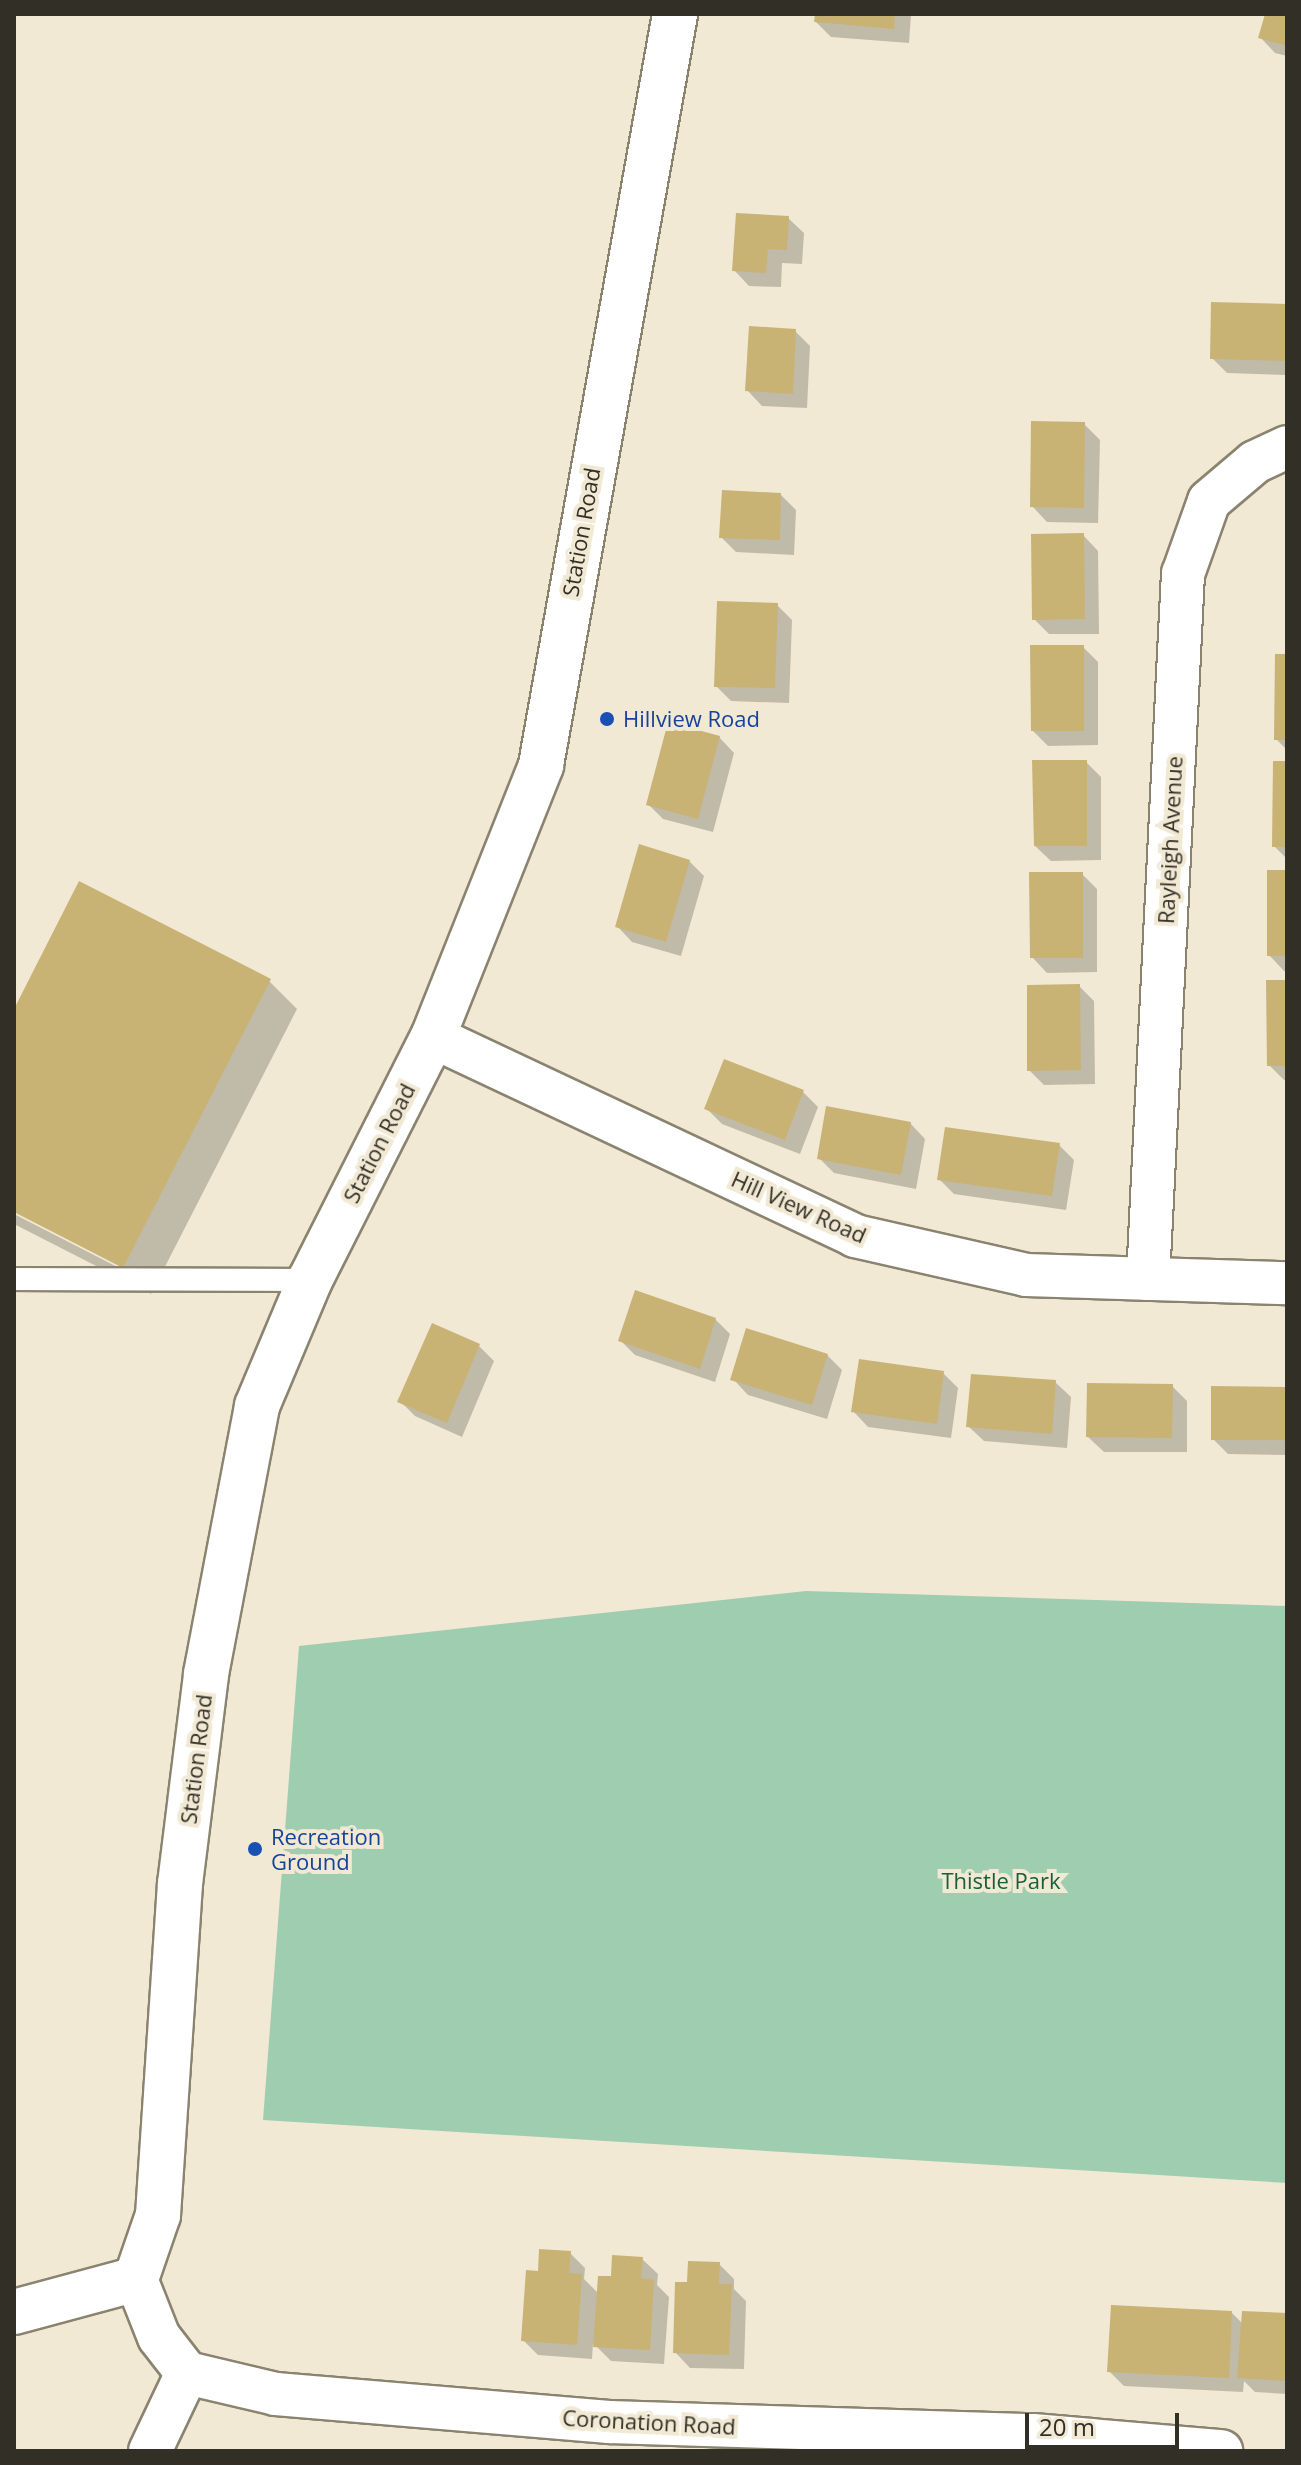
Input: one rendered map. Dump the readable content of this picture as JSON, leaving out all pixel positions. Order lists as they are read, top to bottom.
{
  "streets": {
    "main road": ["Station Road"],
    "street": ["Rayleigh Avenue", "Hill View Road", "Coronation Road"]
  },
  "crossings": [
    ["Station Road", "Hill View Road"],
    ["Rayleigh Avenue", "Hill View Road"]
  ],
  "parks": ["Thistle Park"],
  "places": ["Hillview Road", "Recreation Ground"],
  "scale_bar": "20 m"
}
